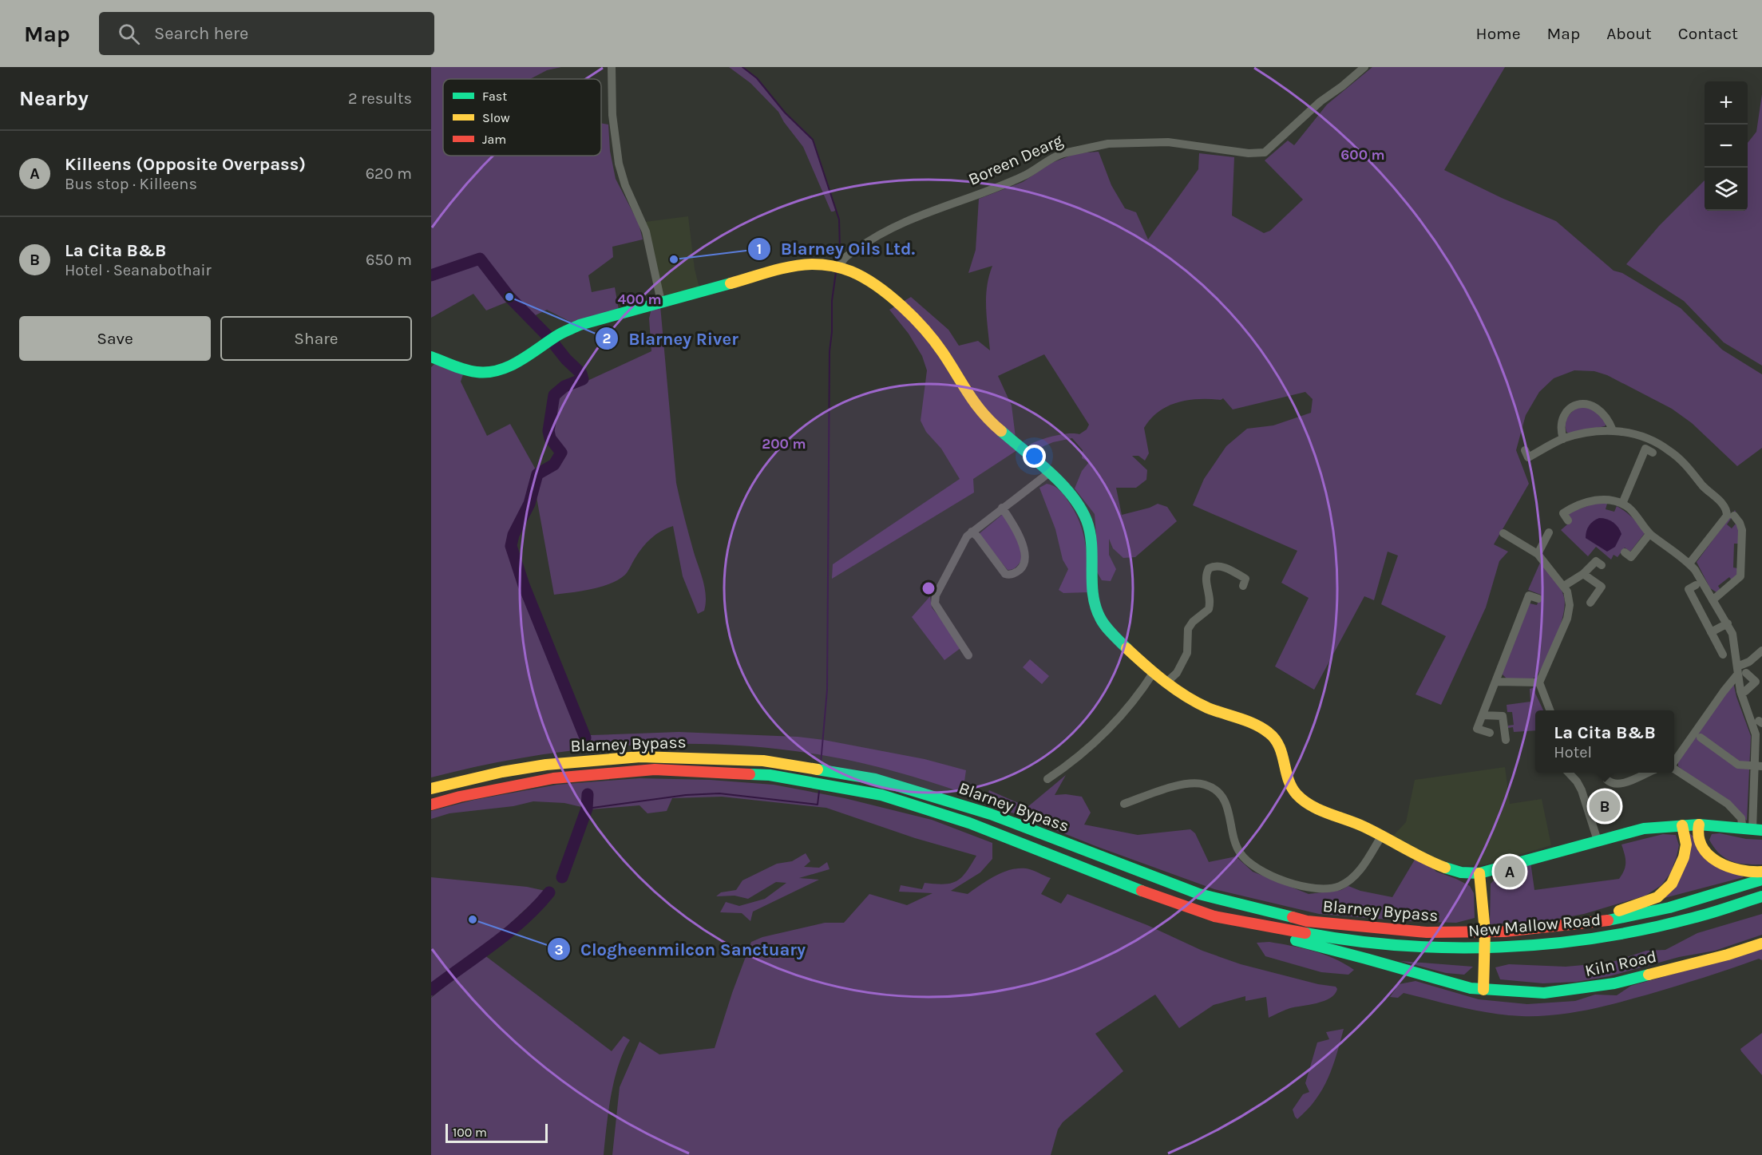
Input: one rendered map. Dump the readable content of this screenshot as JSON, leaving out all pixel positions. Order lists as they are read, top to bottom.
{
  "streets": {
    "main road": ["Blarney Bypass", "New Mallow Road", "Kiln Road"],
    "street": ["Boreen Dearg"]
  },
  "crossings": [
    ["Blarney Bypass", "New Mallow Road"],
    ["Blarney Bypass", "Kiln Road"],
    ["New Mallow Road", "Kiln Road"]
  ],
  "places": ["Blarney Oils Ltd.", "Blarney River", "Clogheenmilcon Sanctuary"],
  "legend": ["Fast", "Slow", "Jam"],
  "scale_bar": "100 m",
  "page": {
    "header": "Map",
    "search": "Search here",
    "nav": [
      "Home",
      "Map",
      "About",
      "Contact"
    ],
    "heading": ["Nearby", "2 results"],
    "map_buttons": ["+", "−"],
    "list": [
      {
        "mark": "A",
        "name": "Killeens (Opposite Overpass)",
        "note": "Bus stop · Killeens",
        "value": "620 m"
      },
      {
        "mark": "B",
        "name": "La Cita B&B",
        "note": "Hotel · Seanabothair",
        "value": "650 m"
      }
    ],
    "buttons": ["Save", "Share"],
    "popup": ["La Cita B&B", "Hotel"],
    "pins": ["B", "A"],
    "scale": "100 m"
  },
  "rings": ["600 m", "400 m", "200 m"]
}
